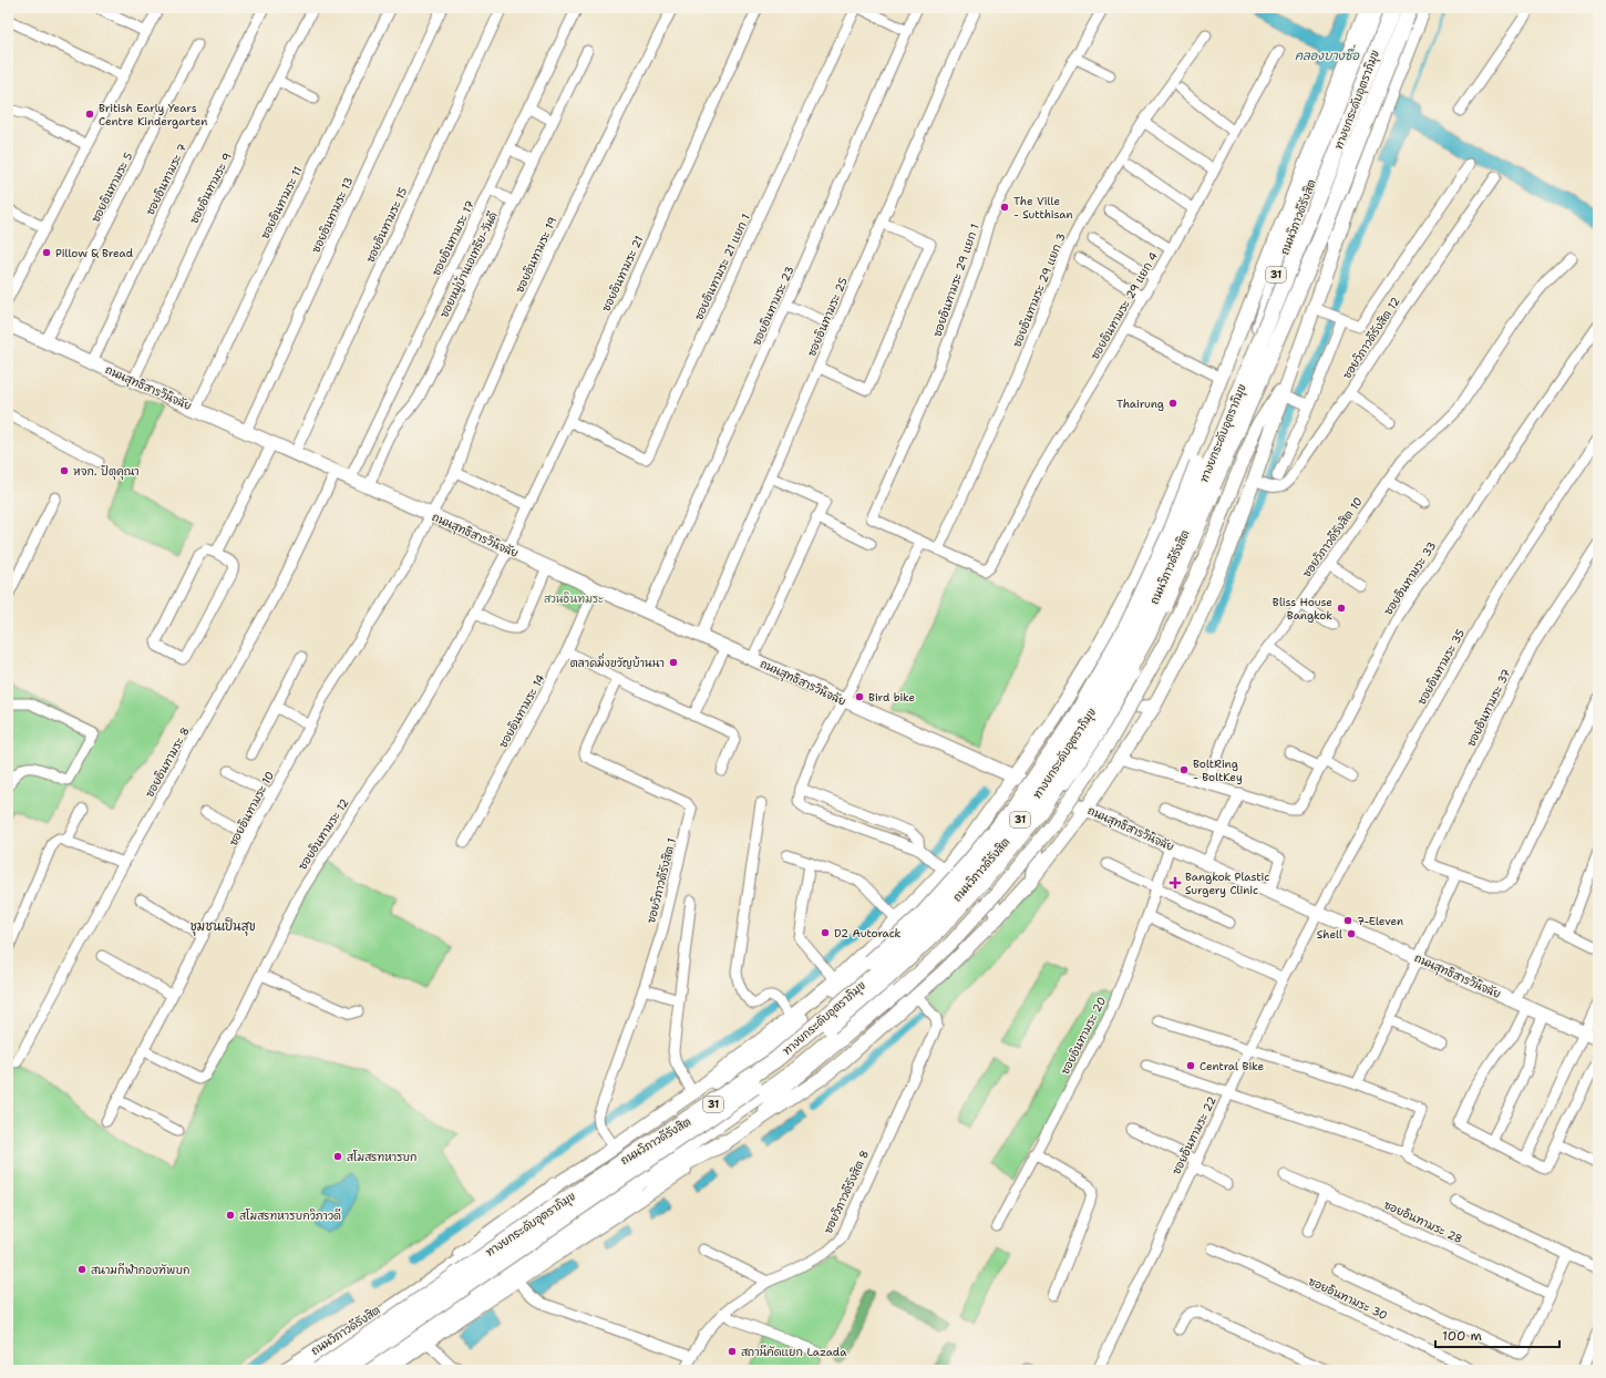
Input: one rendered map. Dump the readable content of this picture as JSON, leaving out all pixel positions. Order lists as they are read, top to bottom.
{
  "streets": {
    "highway": ["ทางยกระดับอุตราภิมุข", "ถนนวิภาวดีรังสิต", "31"],
    "main road": ["ถนนสุทธิสารวินิจฉัย"],
    "street": [
      "ซอยอินทามระ 7",
      "ซอยอินทามระ 5",
      "ซอยอินทามระ 9",
      "ซอยอินทามระ 11",
      "ซอยอินทามระ 13",
      "ซอยอินทามระ 15",
      "ซอยอินทามระ 17",
      "ซอยอินทามระ 19",
      "ซอยหมู่บ้านเอเทรีย-วันดี",
      "ซอยอินทามระ 21 แยก 1",
      "ซอยอินทามระ 21",
      "ซอยอินทามระ 29 แยก 1",
      "ซอยอินทามระ 29 แยก 3",
      "ซอยอินทามระ 23",
      "ซอยอินทามระ 29 แยก 4",
      "ซอยอินทามระ 25",
      "ซอยวิภาวดีรังสิต 12",
      "ซอยวิภาวดีรังสิต 10",
      "ซอยอินทามระ 33",
      "ซอยอินทามระ 35",
      "ซอยอินทามระ 37",
      "ซอยอินทามระ 14",
      "ซอยอินทามระ 8",
      "ซอยอินทามระ 10",
      "ซอยอินทามระ 12",
      "ซอยวิภาวดีรังสิต 1",
      "ซอยอินทามระ 20",
      "ซอยอินทามระ 22",
      "ซอยวิภาวดีรังสิต 8",
      "ซอยอินทามระ 28",
      "ซอยอินทามระ 30"
    ]
  },
  "crossings": [
    ["ทางยกระดับอุตราภิมุข", "ถนนวิภาวดีรังสิต"],
    ["ซอยอินทามระ 7", "ถนนสุทธิสารวินิจฉัย"],
    ["ซอยอินทามระ 5", "ถนนสุทธิสารวินิจฉัย"],
    ["ซอยอินทามระ 9", "ถนนสุทธิสารวินิจฉัย"],
    ["ซอยอินทามระ 11", "ถนนสุทธิสารวินิจฉัย"],
    ["ซอยอินทามระ 13", "ถนนสุทธิสารวินิจฉัย"],
    ["ถนนวิภาวดีรังสิต", "31"],
    ["ถนนวิภาวดีรังสิต", "ซอยวิภาวดีรังสิต 12"],
    ["ถนนวิภาวดีรังสิต", "ถนนสุทธิสารวินิจฉัย"],
    ["ถนนวิภาวดีรังสิต", "ซอยวิภาวดีรังสิต 1"],
    ["ถนนวิภาวดีรังสิต", "ซอยวิภาวดีรังสิต 8"],
    ["ซอยอินทามระ 15", "ถนนสุทธิสารวินิจฉัย"],
    ["ซอยอินทามระ 17", "ถนนสุทธิสารวินิจฉัย"],
    ["ซอยอินทามระ 19", "ถนนสุทธิสารวินิจฉัย"],
    ["ซอยอินทามระ 19", "ซอยอินทามระ 10"],
    ["ซอยหมู่บ้านเอเทรีย-วันดี", "ถนนสุทธิสารวินิจฉัย"],
    ["ซอยอินทามระ 21 แยก 1", "ซอยอินทามระ 21"],
    ["ซอยอินทามระ 21", "ถนนสุทธิสารวินิจฉัย"],
    ["ซอยอินทามระ 21", "ซอยอินทามระ 12"],
    ["ซอยอินทามระ 29 แยก 3", "ซอยอินทามระ 29 แยก 4"],
    ["ซอยอินทามระ 23", "ถนนสุทธิสารวินิจฉัย"],
    ["ซอยอินทามระ 25", "ถนนสุทธิสารวินิจฉัย"],
    ["ถนนสุทธิสารวินิจฉัย", "ซอยอินทามระ 35"],
    ["ถนนสุทธิสารวินิจฉัย", "ซอยอินทามระ 14"],
    ["ถนนสุทธิสารวินิจฉัย", "ซอยอินทามระ 8"],
    ["ถนนสุทธิสารวินิจฉัย", "ซอยอินทามระ 10"],
    ["ถนนสุทธิสารวินิจฉัย", "ซอยอินทามระ 12"],
    ["ถนนสุทธิสารวินิจฉัย", "ซอยอินทามระ 20"],
    ["ถนนสุทธิสารวินิจฉัย", "ซอยอินทามระ 22"],
    ["ซอยวิภาวดีรังสิต 10", "ซอยอินทามระ 33"],
    ["ซอยอินทามระ 35", "ซอยอินทามระ 22"],
    ["ซอยอินทามระ 10", "ซอยอินทามระ 12"]
  ],
  "districts": ["ชุมชนเป็นสุข"],
  "water": ["คลองบางซื่อ"],
  "parks": ["สวนอินทมระ"],
  "places": {
    "other": [
      "British Early Years Centre Kindergarten",
      "The Ville - Sutthisan",
      "Pillow & Bread",
      "Thairung",
      "หจก. ปิตุคุณา",
      "Bliss House Bangkok",
      "ตลาดมิ่งขวัญบ้านนา",
      "Bird bike",
      "BoltRing - BoltKey",
      "7-Eleven",
      "D2 Autorack",
      "Shell",
      "Central Bike",
      "สโมสรทหารบก",
      "สโมสรทหารบกวิภาวดี",
      "สนามกีฬากองทัพบก",
      "สถานีคัดแยก Lazada"
    ],
    "health": ["Bangkok Plastic Surgery Clinic"]
  },
  "scale_bar": "100 m"
}
